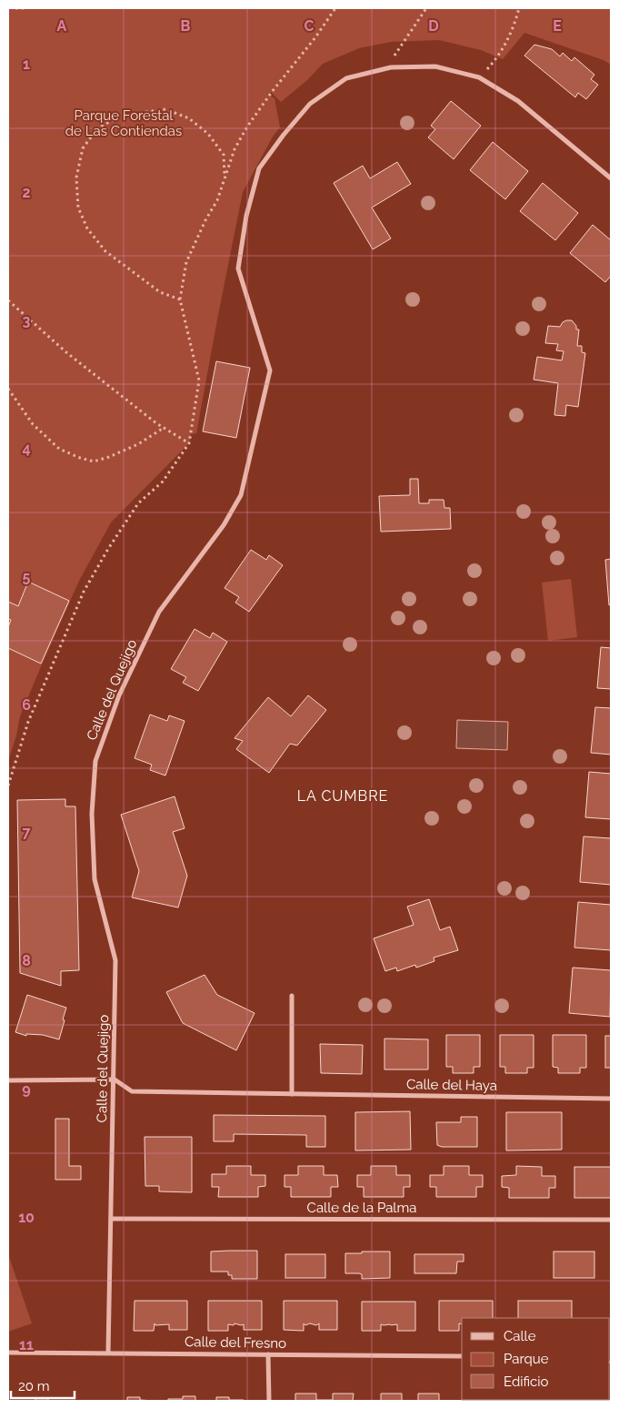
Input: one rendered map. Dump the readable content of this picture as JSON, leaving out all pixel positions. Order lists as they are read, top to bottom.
{
  "streets": {
    "street": [
      "Calle del Quejigo",
      "Calle del Haya",
      "Calle de la Palma",
      "Calle del Fresno"
    ]
  },
  "crossings": [
    ["Calle del Quejigo", "Calle del Haya"],
    ["Calle del Quejigo", "Calle de la Palma"],
    ["Calle del Quejigo", "Calle del Fresno"]
  ],
  "districts": ["LA CUMBRE"],
  "parks": ["Parque Forestal de Las Contiendas"],
  "legend": ["Calle", "Parque", "Edificio"],
  "scale_bar": "20 m",
  "grid": {
    "columns": [
      "A",
      "B",
      "C",
      "D",
      "E"
    ],
    "rows": [
      "1",
      "2",
      "3",
      "4",
      "5",
      "6",
      "7",
      "8",
      "9",
      "10",
      "11"
    ]
  }
}
